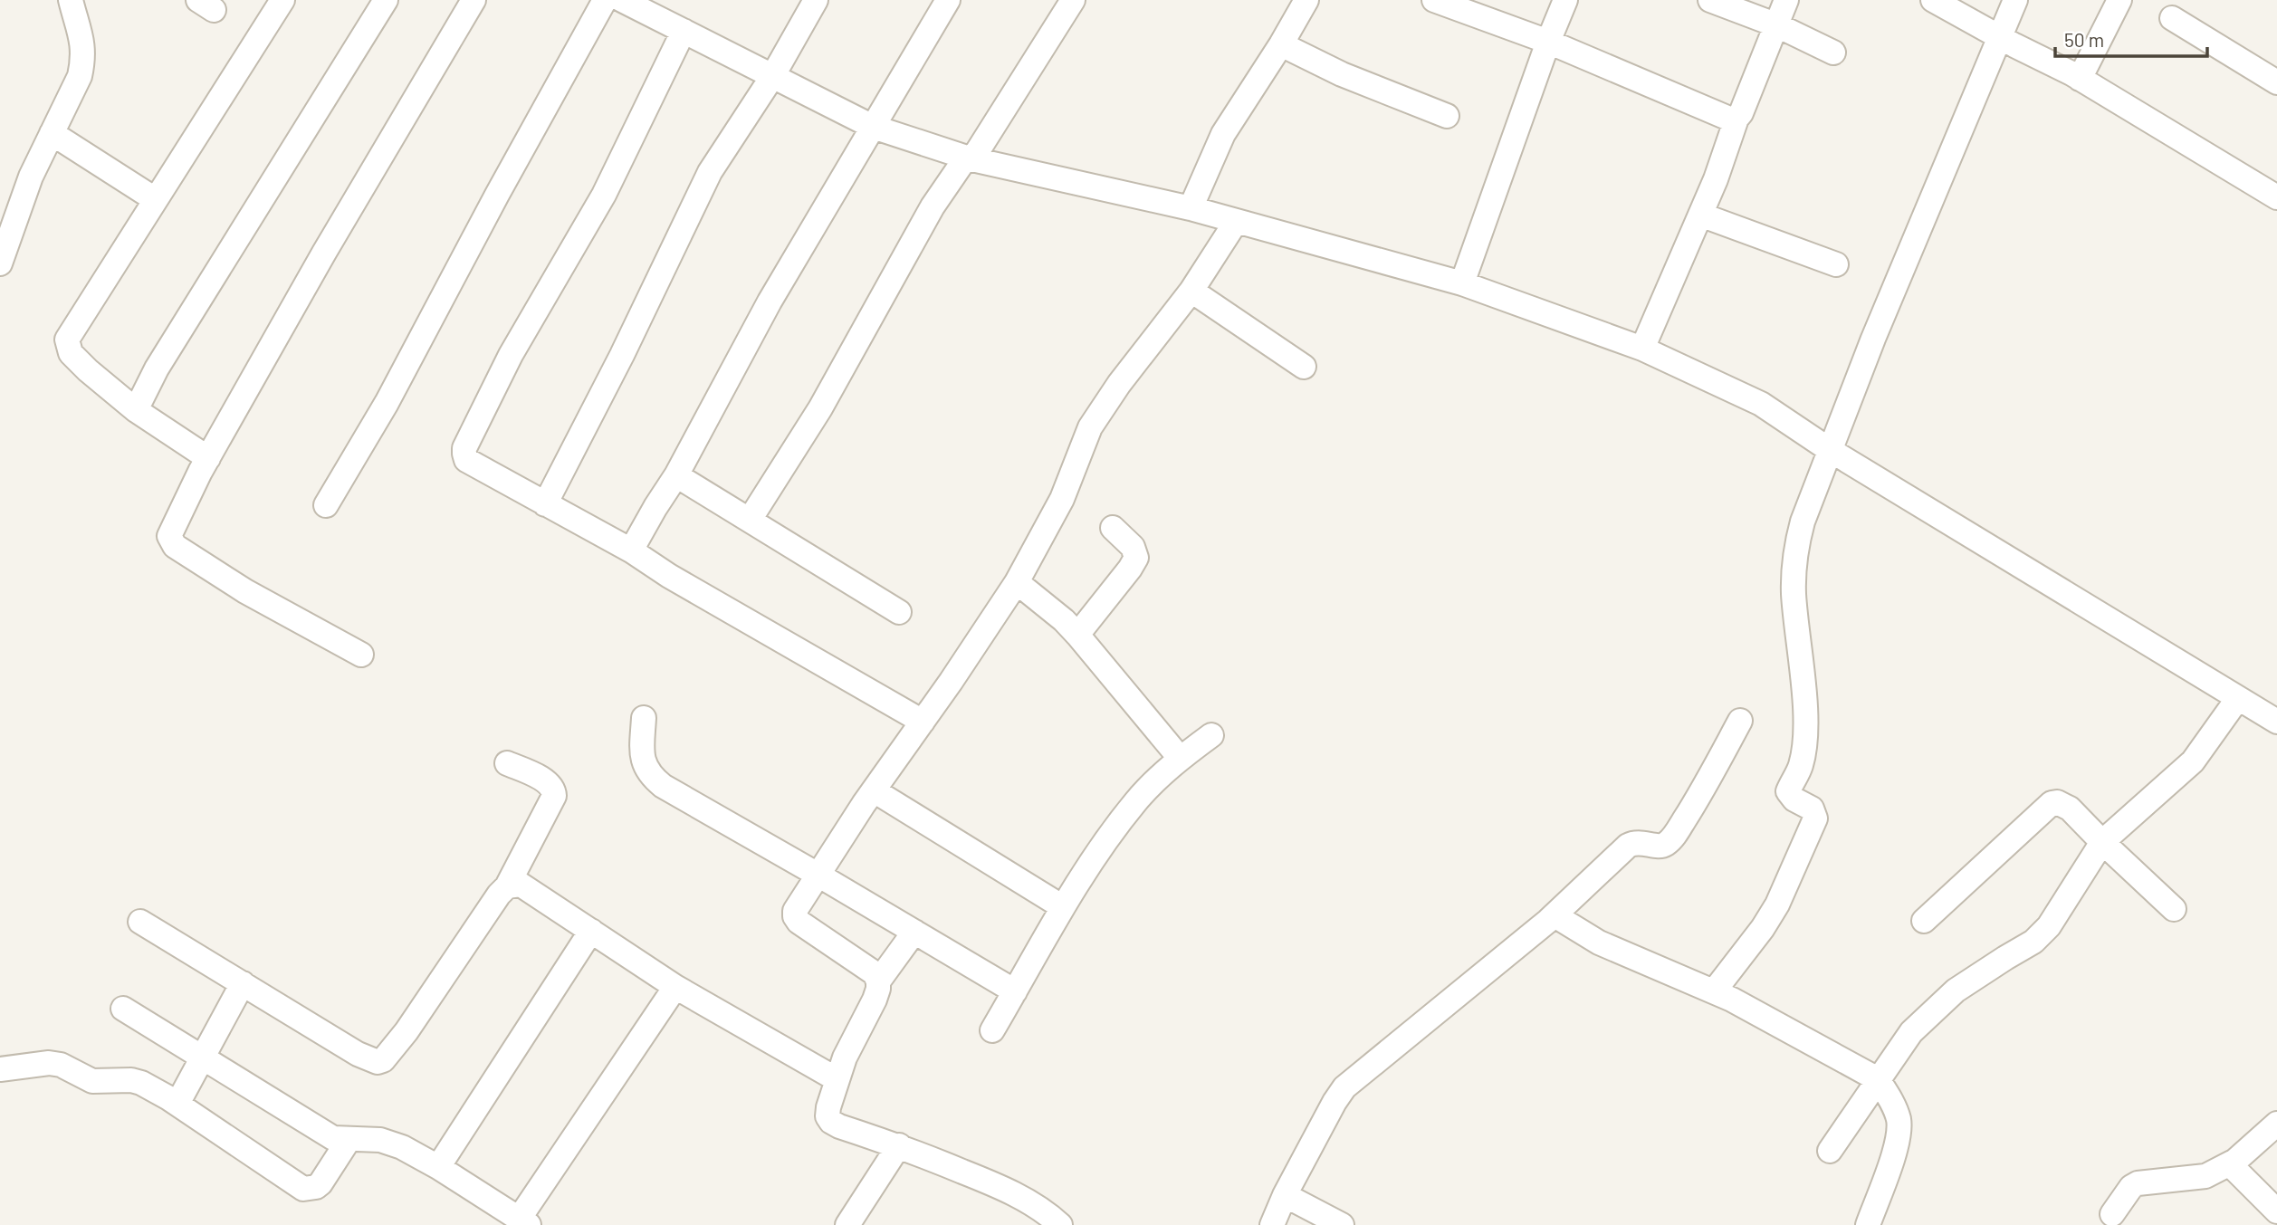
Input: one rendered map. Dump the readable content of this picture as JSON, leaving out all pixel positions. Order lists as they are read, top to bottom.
{
  "scale_bar": "50 m"
}
